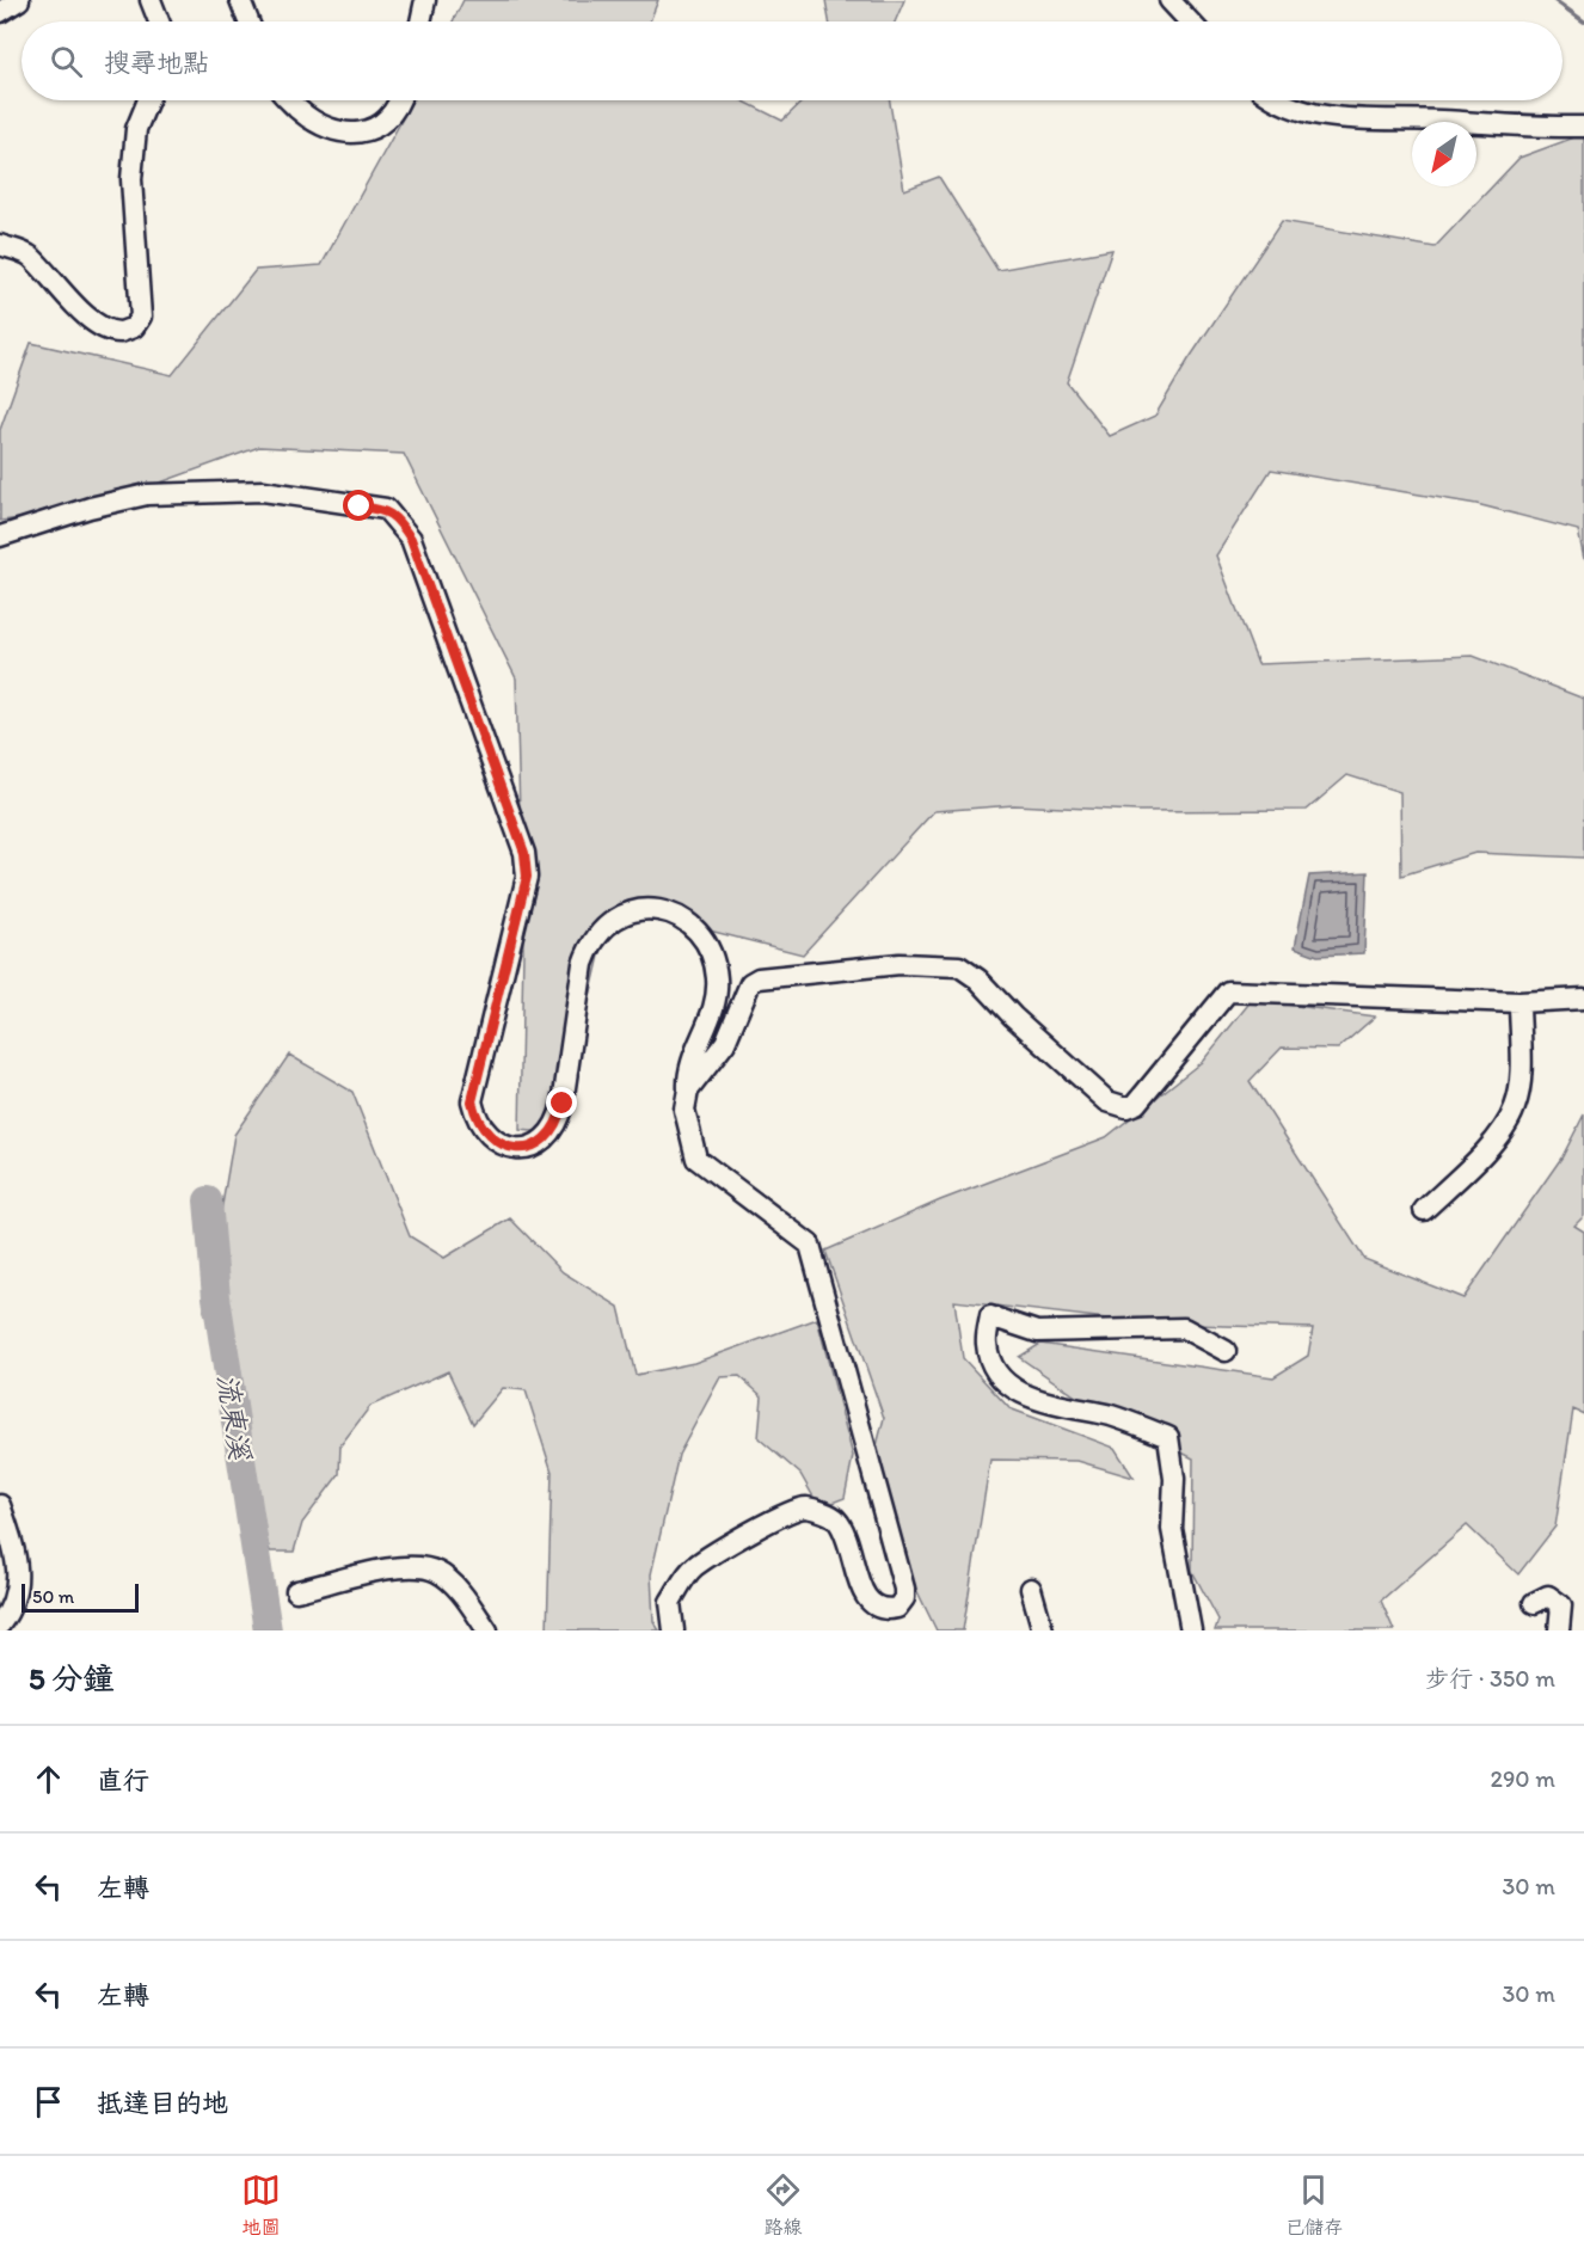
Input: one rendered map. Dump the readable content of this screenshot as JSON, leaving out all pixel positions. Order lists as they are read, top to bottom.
{
  "water": ["流東溪"],
  "scale_bar": "50 m",
  "north": "bottom left",
  "page": {
    "search": "搜尋地點",
    "scale": "50 m",
    "heading": ["5 分鐘", "步行 · 350 m"],
    "list": [
      ["直行", "290 m"],
      ["左轉", "30 m"],
      ["左轉", "30 m"],
      "抵達目的地"
    ],
    "nav": ["地圖", "路線", "已儲存"]
  }
}
